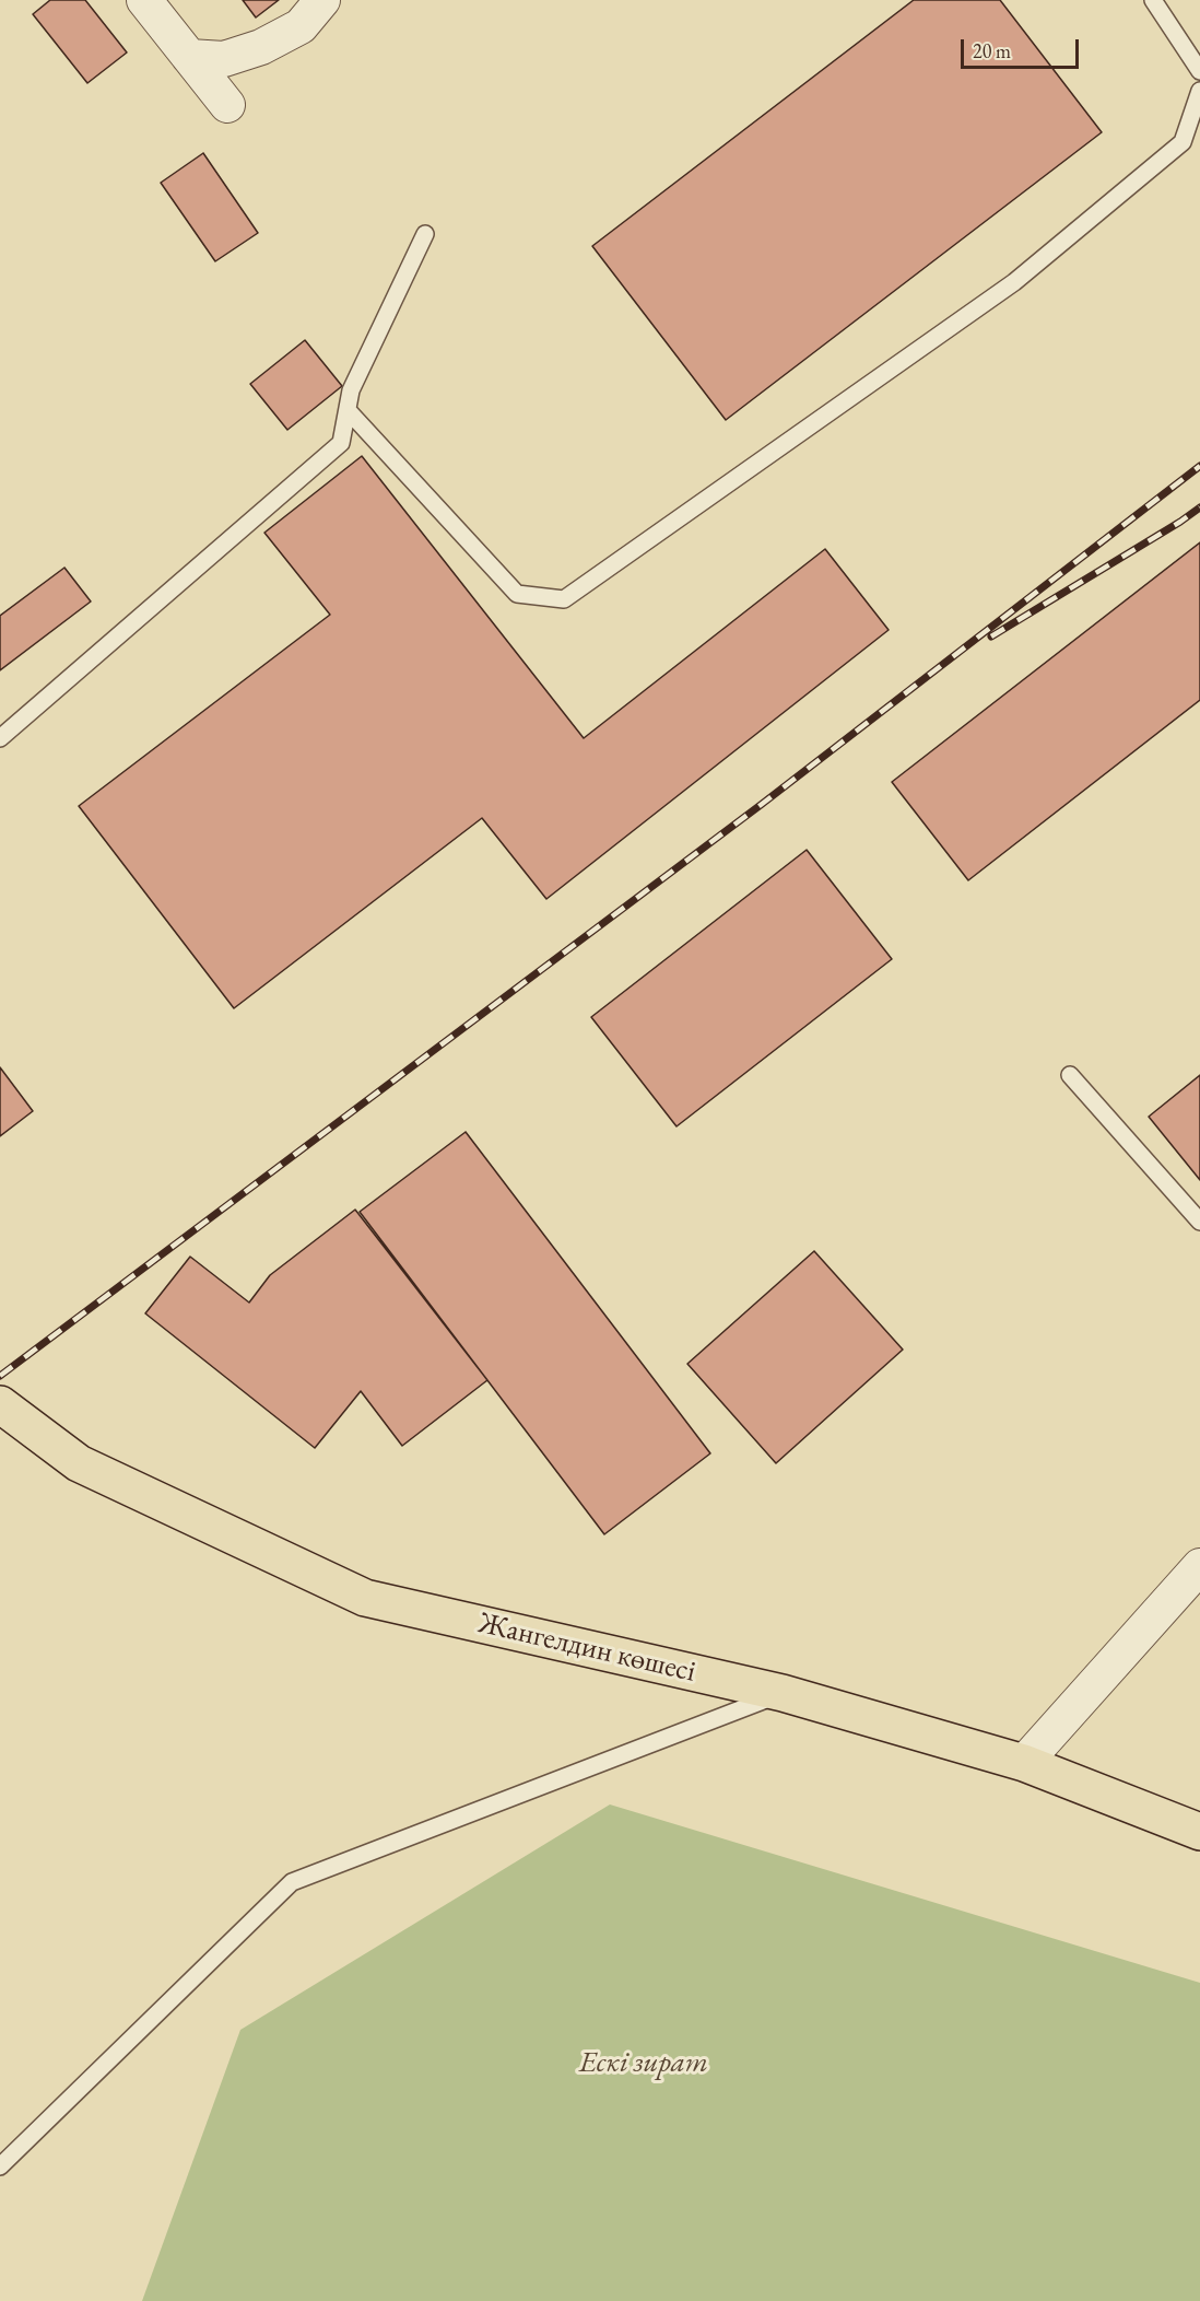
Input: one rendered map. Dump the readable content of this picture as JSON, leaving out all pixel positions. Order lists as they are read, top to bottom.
{
  "streets": {
    "highway": ["Жангелдин көшесі"]
  },
  "parks": ["Ескі зират"],
  "scale_bar": "20 m"
}
